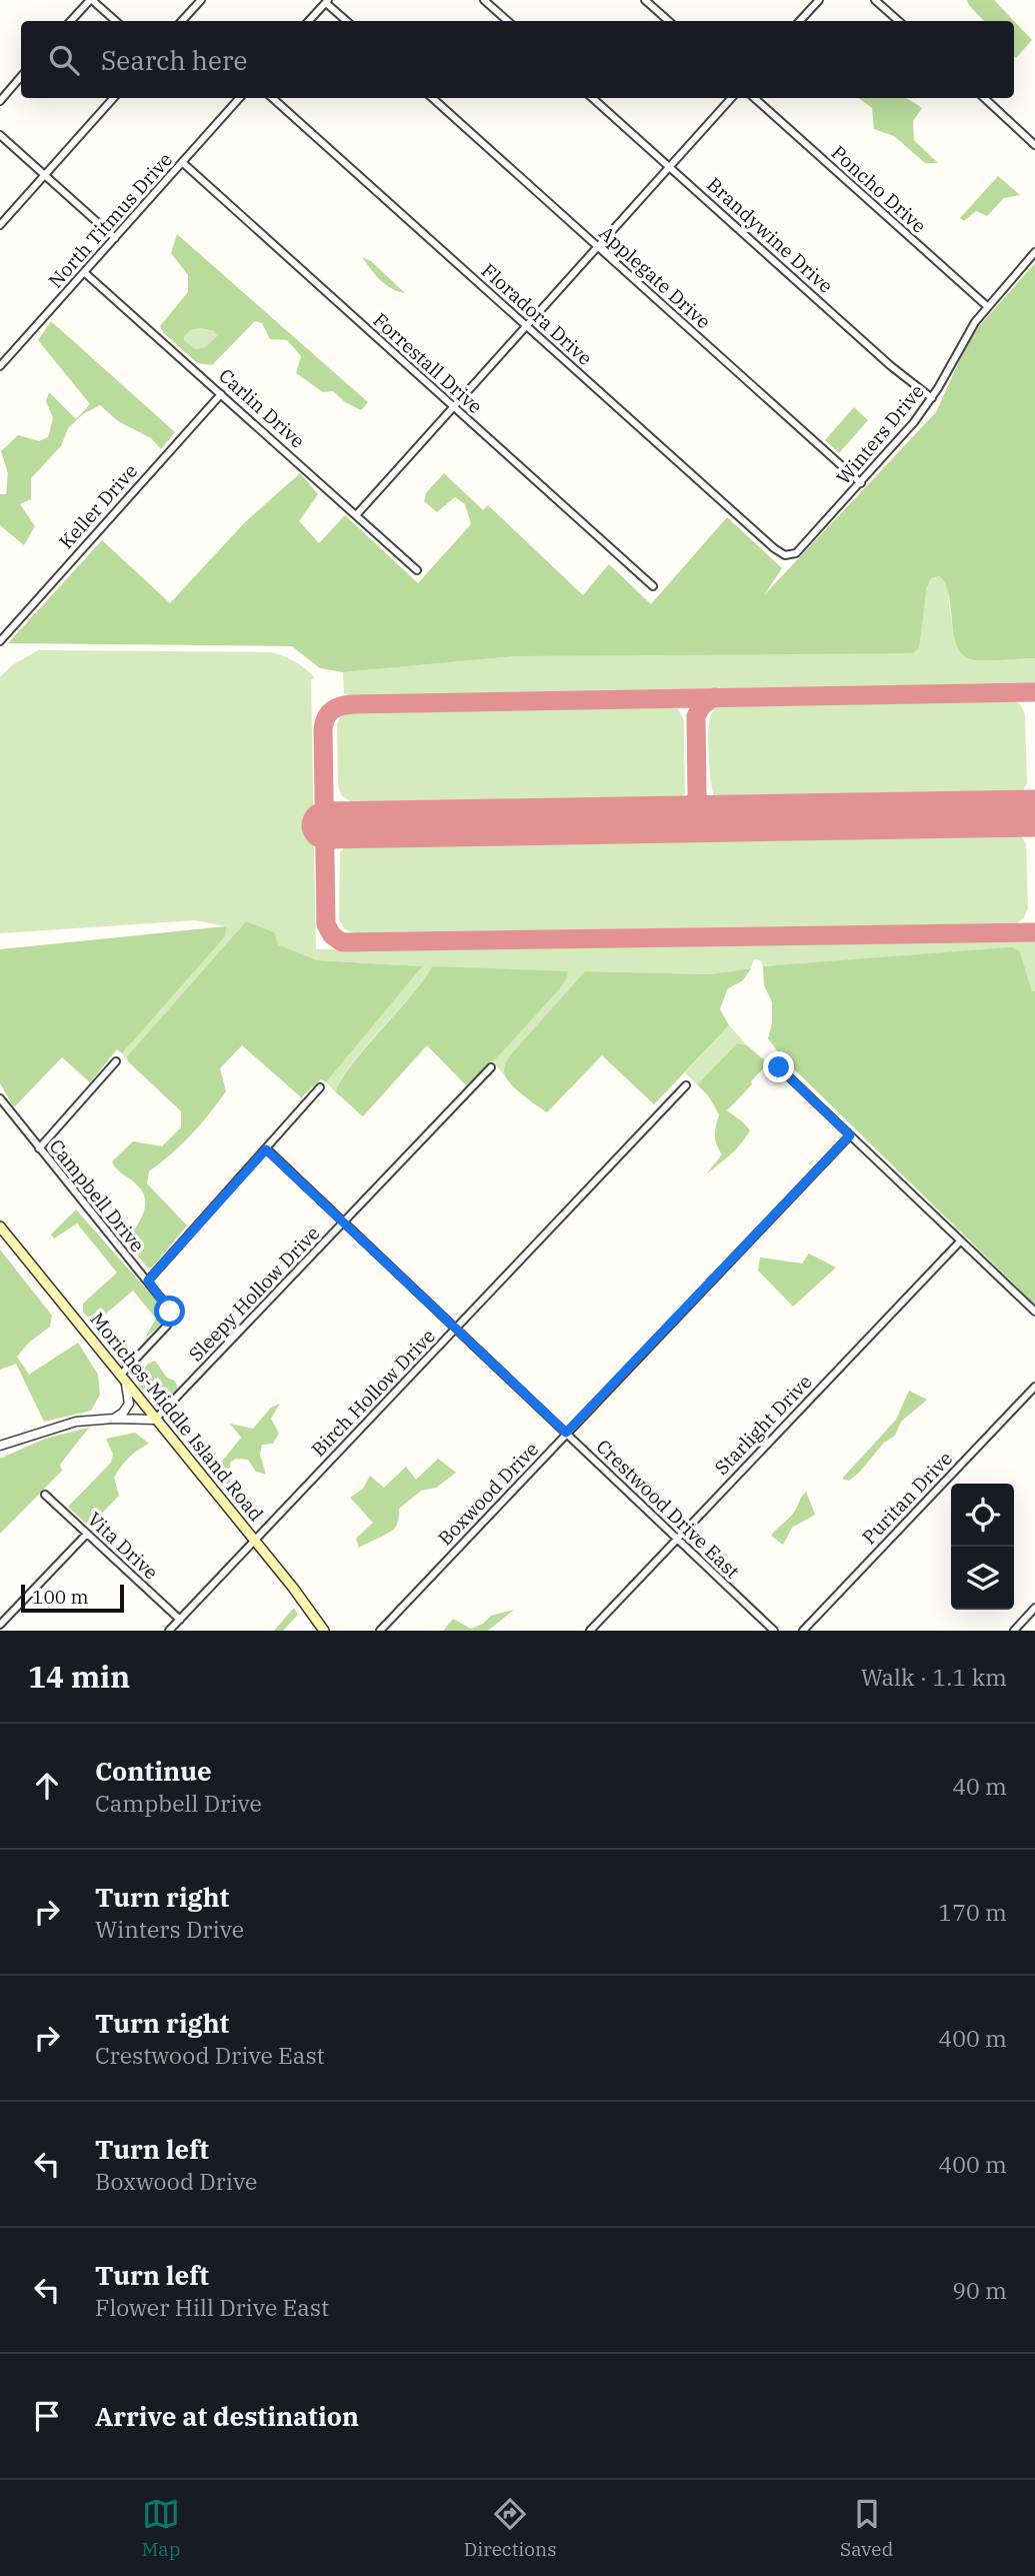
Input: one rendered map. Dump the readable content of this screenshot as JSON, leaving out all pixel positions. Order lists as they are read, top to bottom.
{
  "streets": {
    "main road": ["Moriches-Middle Island Road"],
    "street": [
      "Poncho Drive",
      "North Titmus Drive",
      "Brandywine Drive",
      "Applegate Drive",
      "Floradora Drive",
      "Forrestall Drive",
      "Carlin Drive",
      "Winters Drive",
      "Keller Drive",
      "Campbell Drive",
      "Sleepy Hollow Drive",
      "Birch Hollow Drive",
      "Starlight Drive",
      "Boxwood Drive",
      "Puritan Drive",
      "Crestwood Drive East",
      "Vita Drive"
    ]
  },
  "crossings": [
    ["Poncho Drive", "Winters Drive"],
    ["North Titmus Drive", "Forrestall Drive"],
    ["North Titmus Drive", "Carlin Drive"],
    ["Brandywine Drive", "Winters Drive"],
    ["Applegate Drive", "Winters Drive"],
    ["Floradora Drive", "Winters Drive"],
    ["Carlin Drive", "Keller Drive"],
    ["Campbell Drive", "Moriches-Middle Island Road"],
    ["Sleepy Hollow Drive", "Moriches-Middle Island Road"],
    ["Sleepy Hollow Drive", "Crestwood Drive East"],
    ["Birch Hollow Drive", "Moriches-Middle Island Road"],
    ["Birch Hollow Drive", "Crestwood Drive East"],
    ["Birch Hollow Drive", "Vita Drive"],
    ["Starlight Drive", "Crestwood Drive East"],
    ["Boxwood Drive", "Crestwood Drive East"]
  ],
  "scale_bar": "100 m",
  "page": {
    "search": "Search here",
    "scale": "100 m",
    "heading": ["14 min", "Walk · 1.1 km"],
    "list": [
      ["Continue", "Campbell Drive", "40 m"],
      ["Turn right", "Winters Drive", "170 m"],
      ["Turn right", "Crestwood Drive East", "400 m"],
      ["Turn left", "Boxwood Drive", "400 m"],
      ["Turn left", "Flower Hill Drive East", "90 m"],
      "Arrive at destination"
    ],
    "nav": ["Map", "Directions", "Saved"]
  }
}
